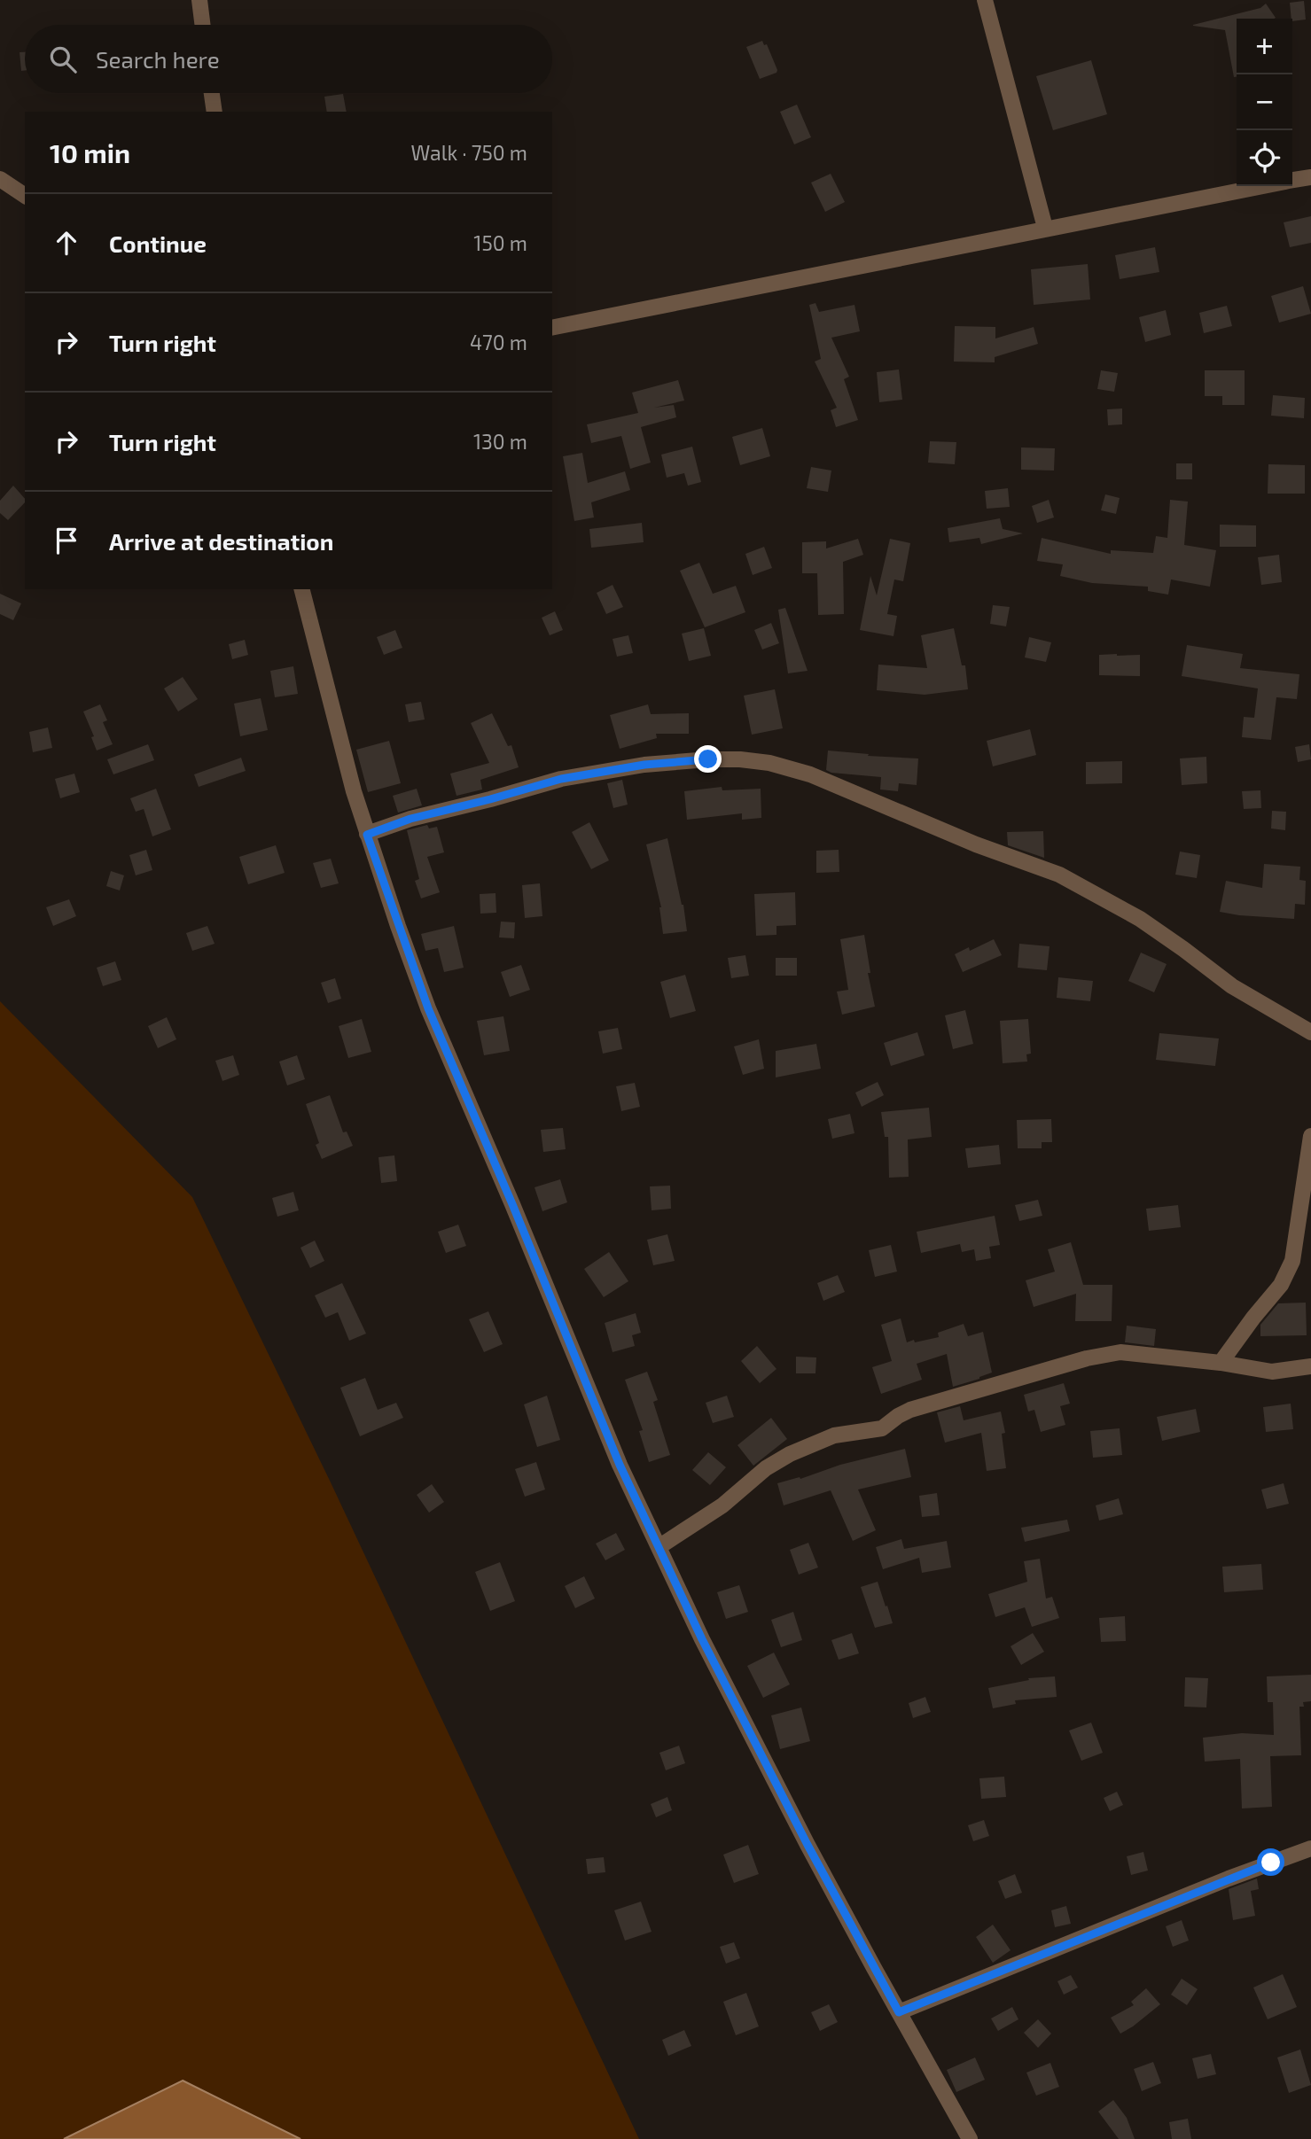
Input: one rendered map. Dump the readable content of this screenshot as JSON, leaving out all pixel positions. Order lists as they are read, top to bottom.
{
  "page": {
    "map_buttons": ["+", "−"],
    "search": "Search here",
    "heading": ["10 min", "Walk · 750 m"],
    "list": [
      ["Continue", "150 m"],
      ["Turn right", "470 m"],
      ["Turn right", "130 m"],
      "Arrive at destination"
    ]
  }
}
